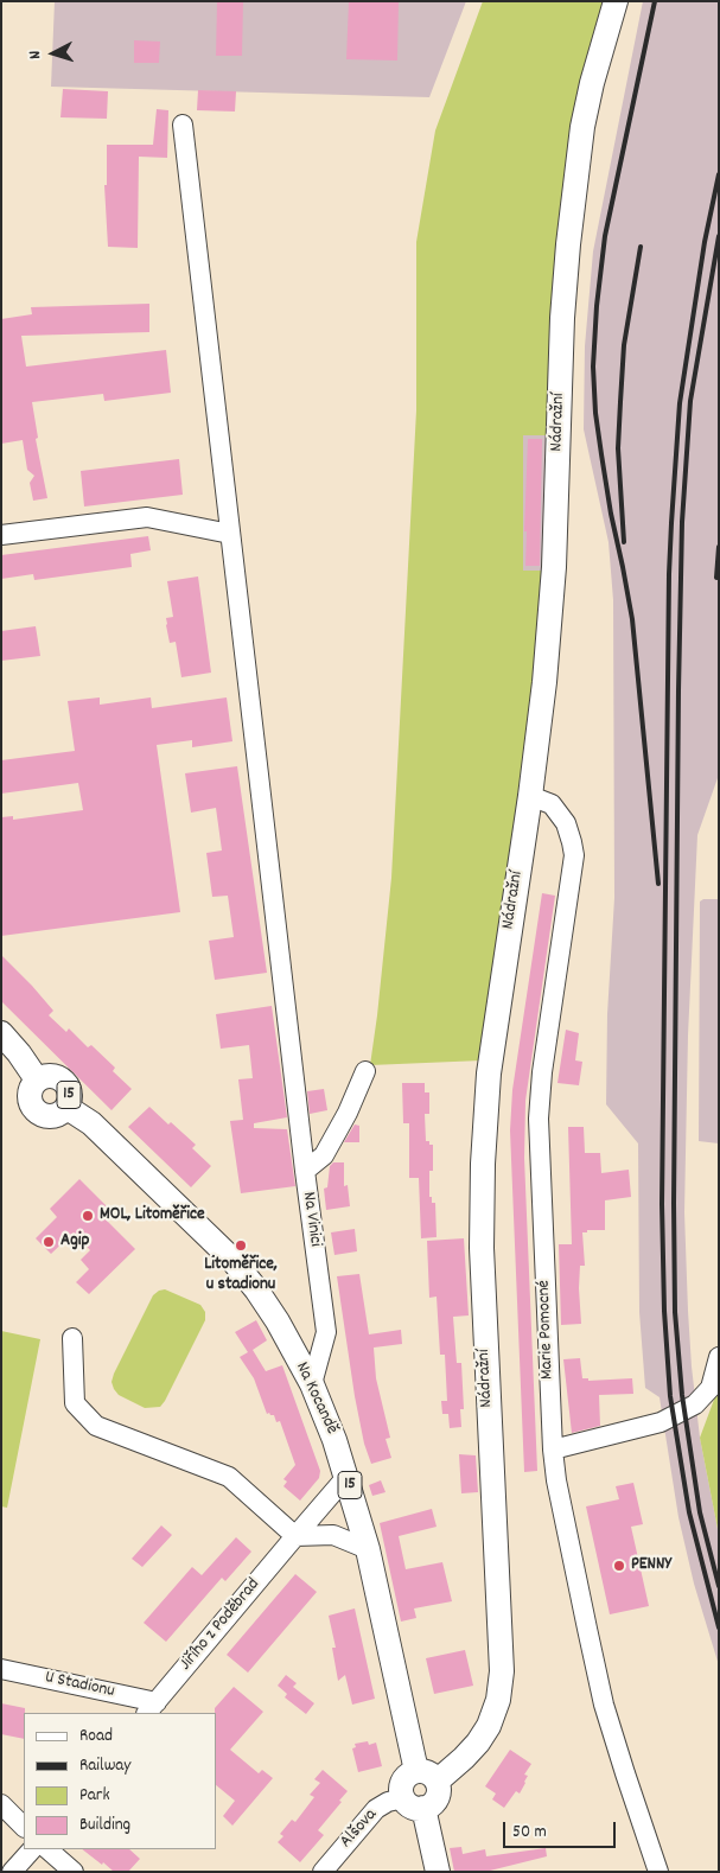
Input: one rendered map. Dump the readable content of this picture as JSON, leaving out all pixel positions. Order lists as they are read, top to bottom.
{
  "streets": {
    "main road": ["Nádražní", "15", "Na Kocandě"],
    "street": [
      "Na Vinici",
      "Marie Pomocné",
      "Jiřího z Poděbrad",
      "U Stadionu",
      "Alšova"
    ]
  },
  "crossings": [
    ["Nádražní", "Marie Pomocné"],
    ["Nádražní", "Na Kocandě"],
    ["Nádražní", "Alšova"],
    ["Na Vinici", "Na Kocandě"],
    ["Na Kocandě", "Jiřího z Poděbrad"],
    ["Na Kocandě", "Alšova"],
    ["Jiřího z Poděbrad", "U Stadionu"]
  ],
  "places": [
    "MOL, Litoměřice",
    "Agip",
    "Litoměřice, u stadionu",
    "PENNY"
  ],
  "legend": [
    "Road",
    "Railway",
    "Park",
    "Building"
  ],
  "scale_bar": "50 m",
  "north": "left"
}
